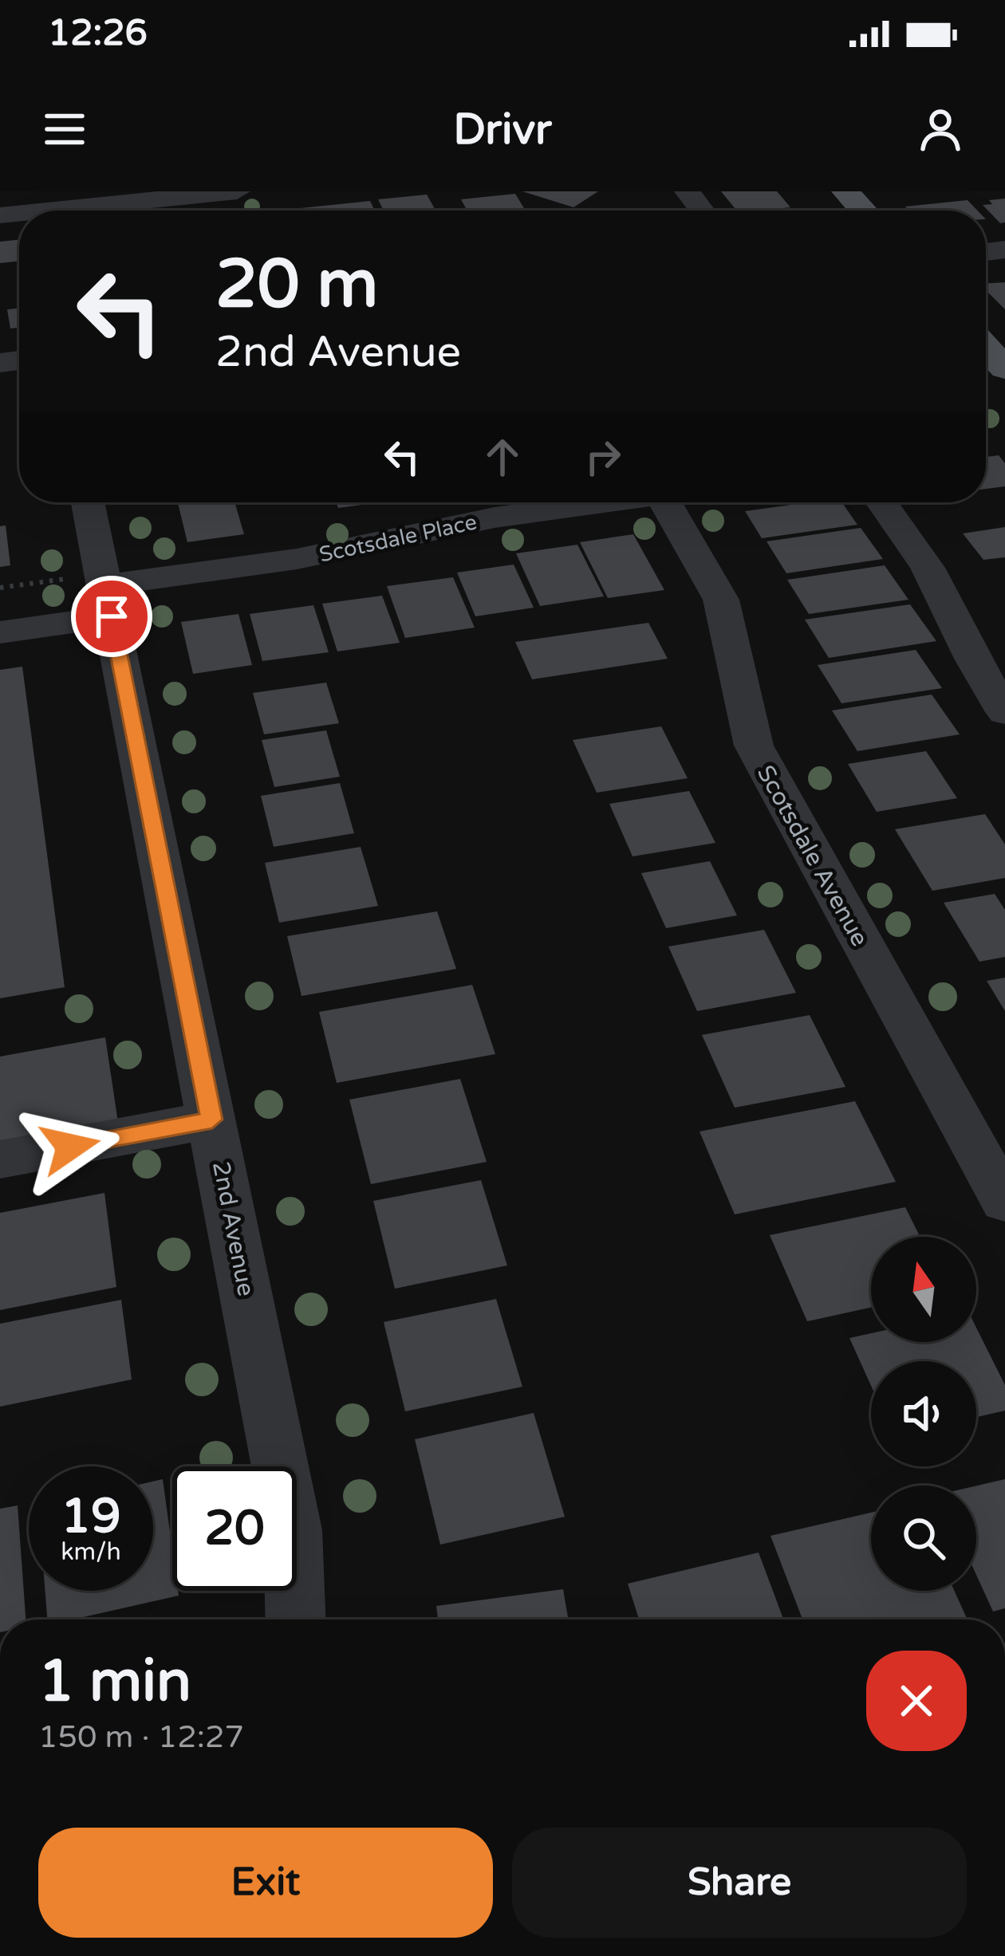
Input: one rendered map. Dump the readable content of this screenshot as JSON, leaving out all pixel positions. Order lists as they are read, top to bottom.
{
  "streets": {
    "street": ["Scotsdale Place", "Scotsdale Avenue", "2nd Avenue"]
  },
  "crossings": [
    ["Scotsdale Place", "2nd Avenue"]
  ],
  "north": "top",
  "page": {
    "status": "12:26",
    "header": "Drivr",
    "turn": ["20 m", "2nd Avenue"],
    "speed": "19 km/h",
    "limit": "20",
    "heading": ["1 min", "150 m · 12:27"],
    "buttons": ["Exit", "Share"]
  }
}
